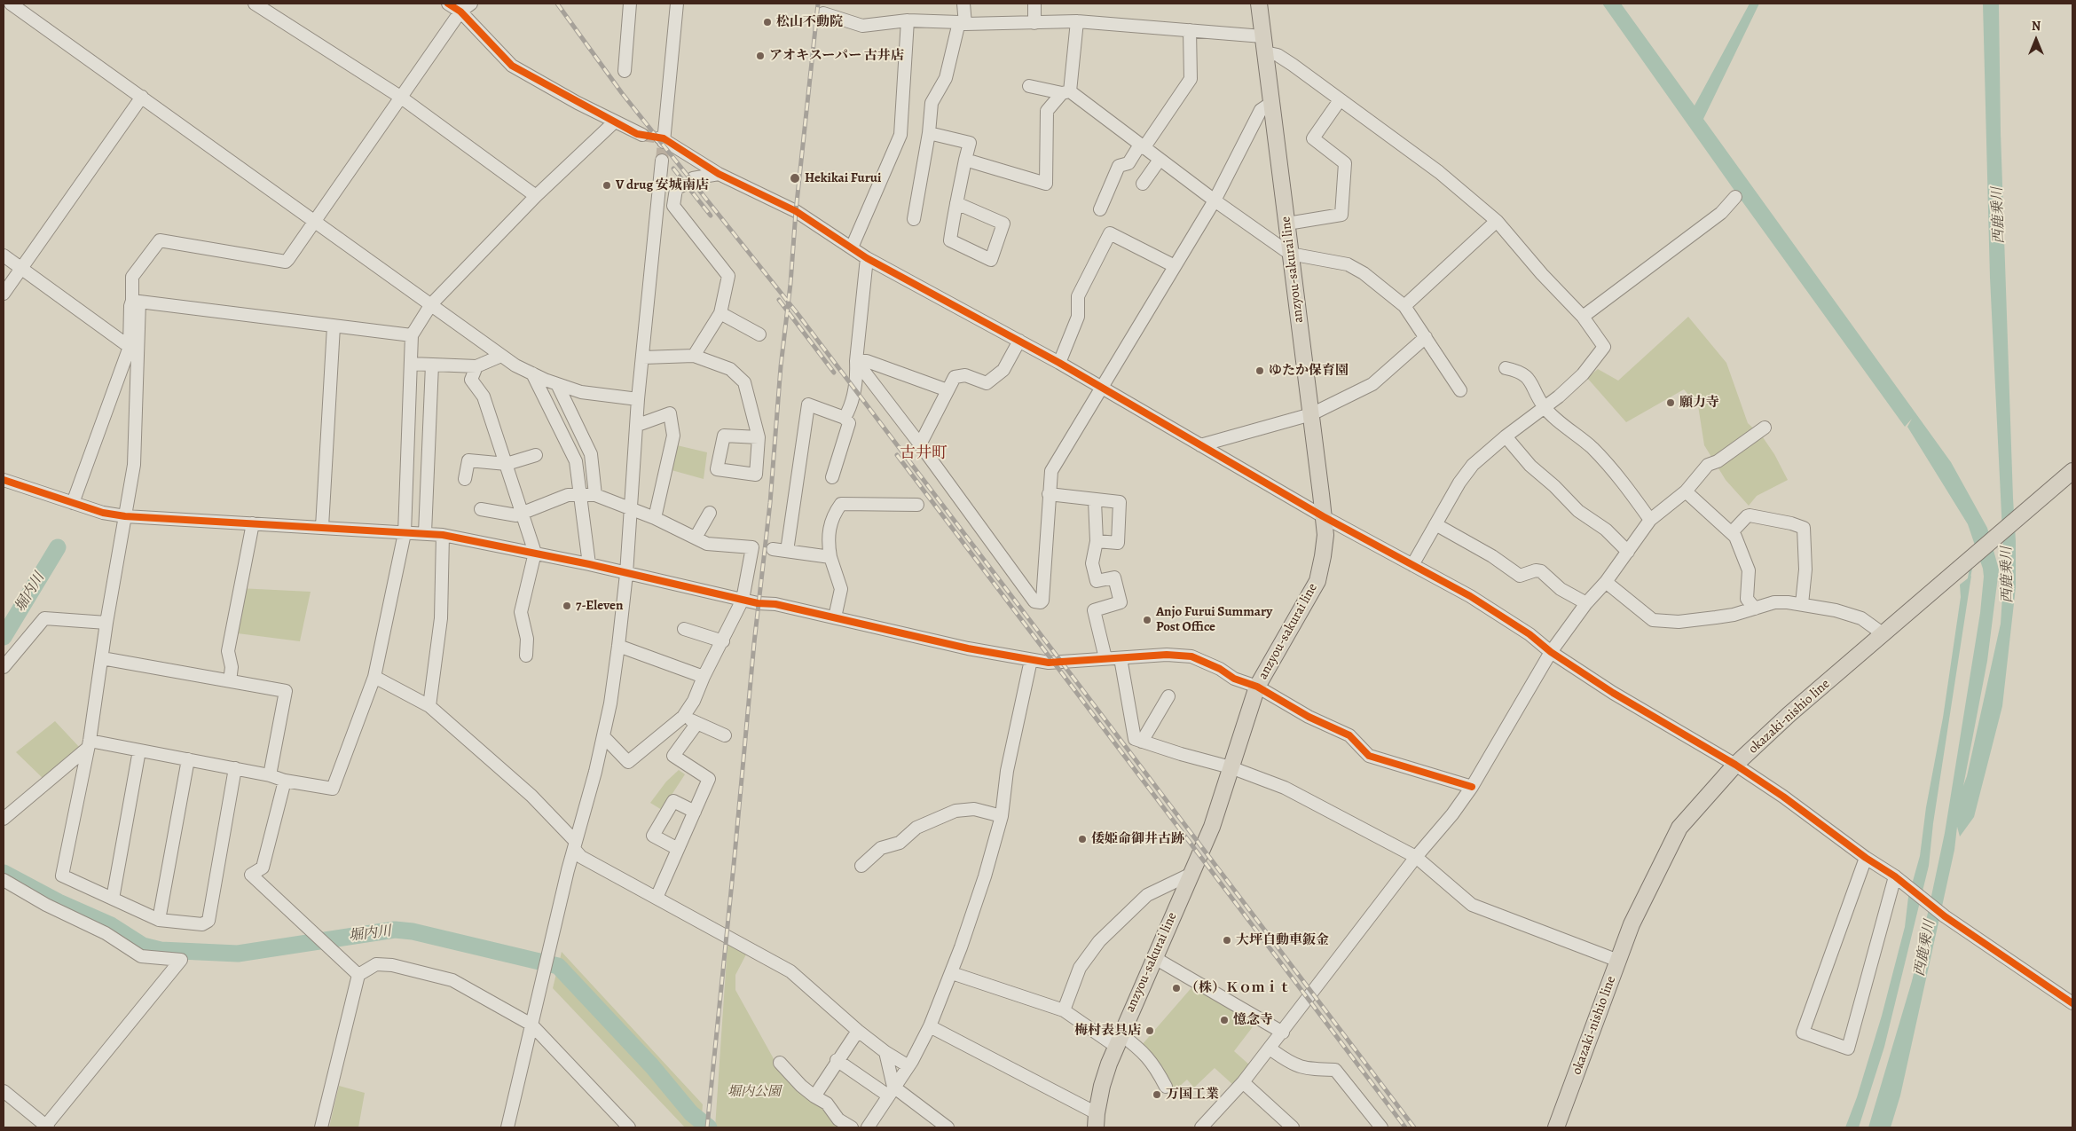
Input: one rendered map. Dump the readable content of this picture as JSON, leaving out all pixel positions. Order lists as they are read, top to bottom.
{
  "streets": {
    "main road": ["anzyou-sakurai line", "okazaki-nishio line"]
  },
  "districts": ["古井町"],
  "water": ["西鹿乗川", "堀内川"],
  "parks": ["堀内公園"],
  "places": [
    "松山不動院",
    "アオキスーパー 古井店",
    "Hekikai Furui",
    "V drug 安城南店",
    "ゆたか保育園",
    "願力寺",
    "7-Eleven",
    "Anjo Furui Summary Post Office",
    "倭姫命御井古跡",
    "大坪自動車鈑金",
    "（株）Ｋｏｍｉｔ",
    "憶念寺",
    "梅村表具店",
    "万国工業"
  ],
  "north": "top"
}
